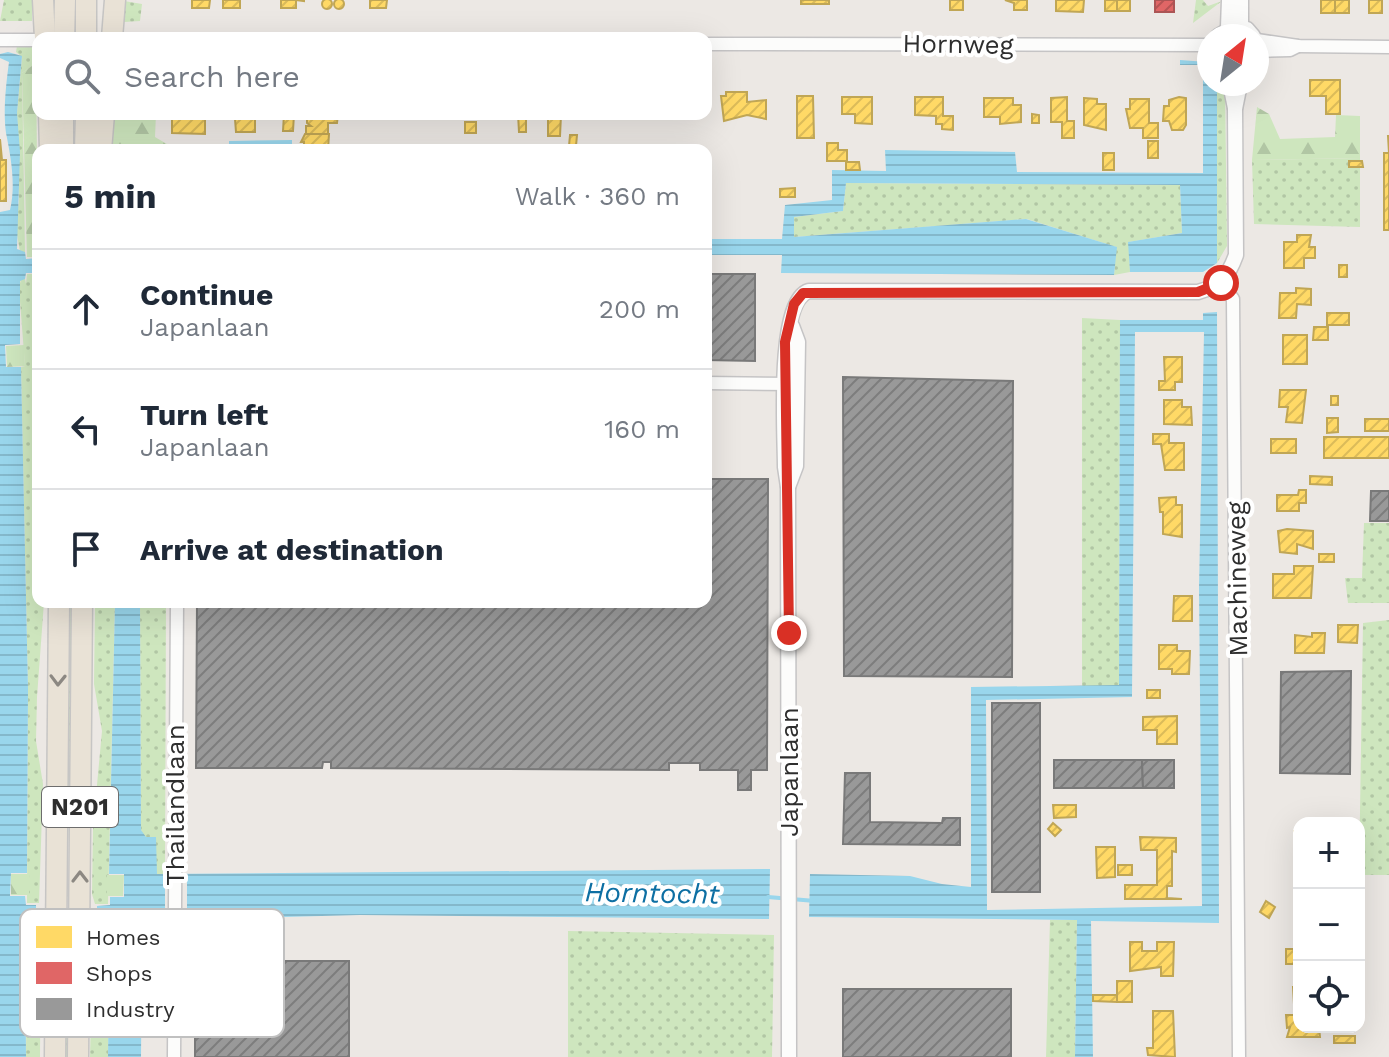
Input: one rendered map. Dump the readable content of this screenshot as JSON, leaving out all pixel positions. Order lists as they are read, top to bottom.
{
  "streets": {
    "highway": ["N201"],
    "street": [
      "Hornweg",
      "Machineweg",
      "Japanlaan",
      "Thailandlaan"
    ]
  },
  "crossings": [
    ["Machineweg", "Japanlaan"]
  ],
  "water": ["Horntocht"],
  "legend": ["Homes", "Shops", "Industry"],
  "north": "top right",
  "page": {
    "search": "Search here",
    "heading": ["5 min", "Walk · 360 m"],
    "list": [
      ["Continue", "Japanlaan", "200 m"],
      ["Turn left", "Japanlaan", "160 m"],
      "Arrive at destination"
    ],
    "map_buttons": ["+", "−"]
  }
}
